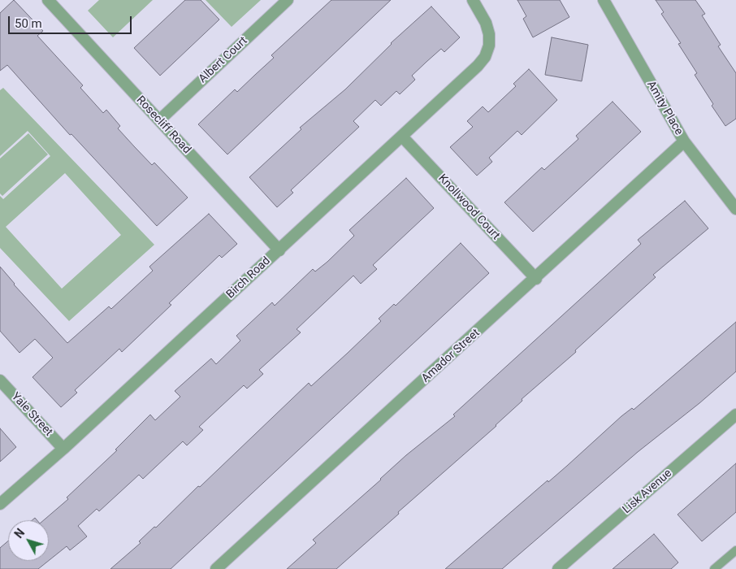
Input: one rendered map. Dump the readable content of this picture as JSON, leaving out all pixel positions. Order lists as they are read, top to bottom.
{
  "streets": {
    "street": [
      "Albert Court",
      "Amity Place",
      "Rosecliff Road",
      "Knollwood Court",
      "Birch Road",
      "Amador Street",
      "Yale Street",
      "Lisk Avenue"
    ]
  },
  "crossings": [
    ["Albert Court", "Rosecliff Road"],
    ["Amity Place", "Amador Street"],
    ["Rosecliff Road", "Birch Road"],
    ["Knollwood Court", "Birch Road"],
    ["Knollwood Court", "Amador Street"],
    ["Birch Road", "Yale Street"]
  ],
  "scale_bar": "50 m",
  "north": "top left"
}
